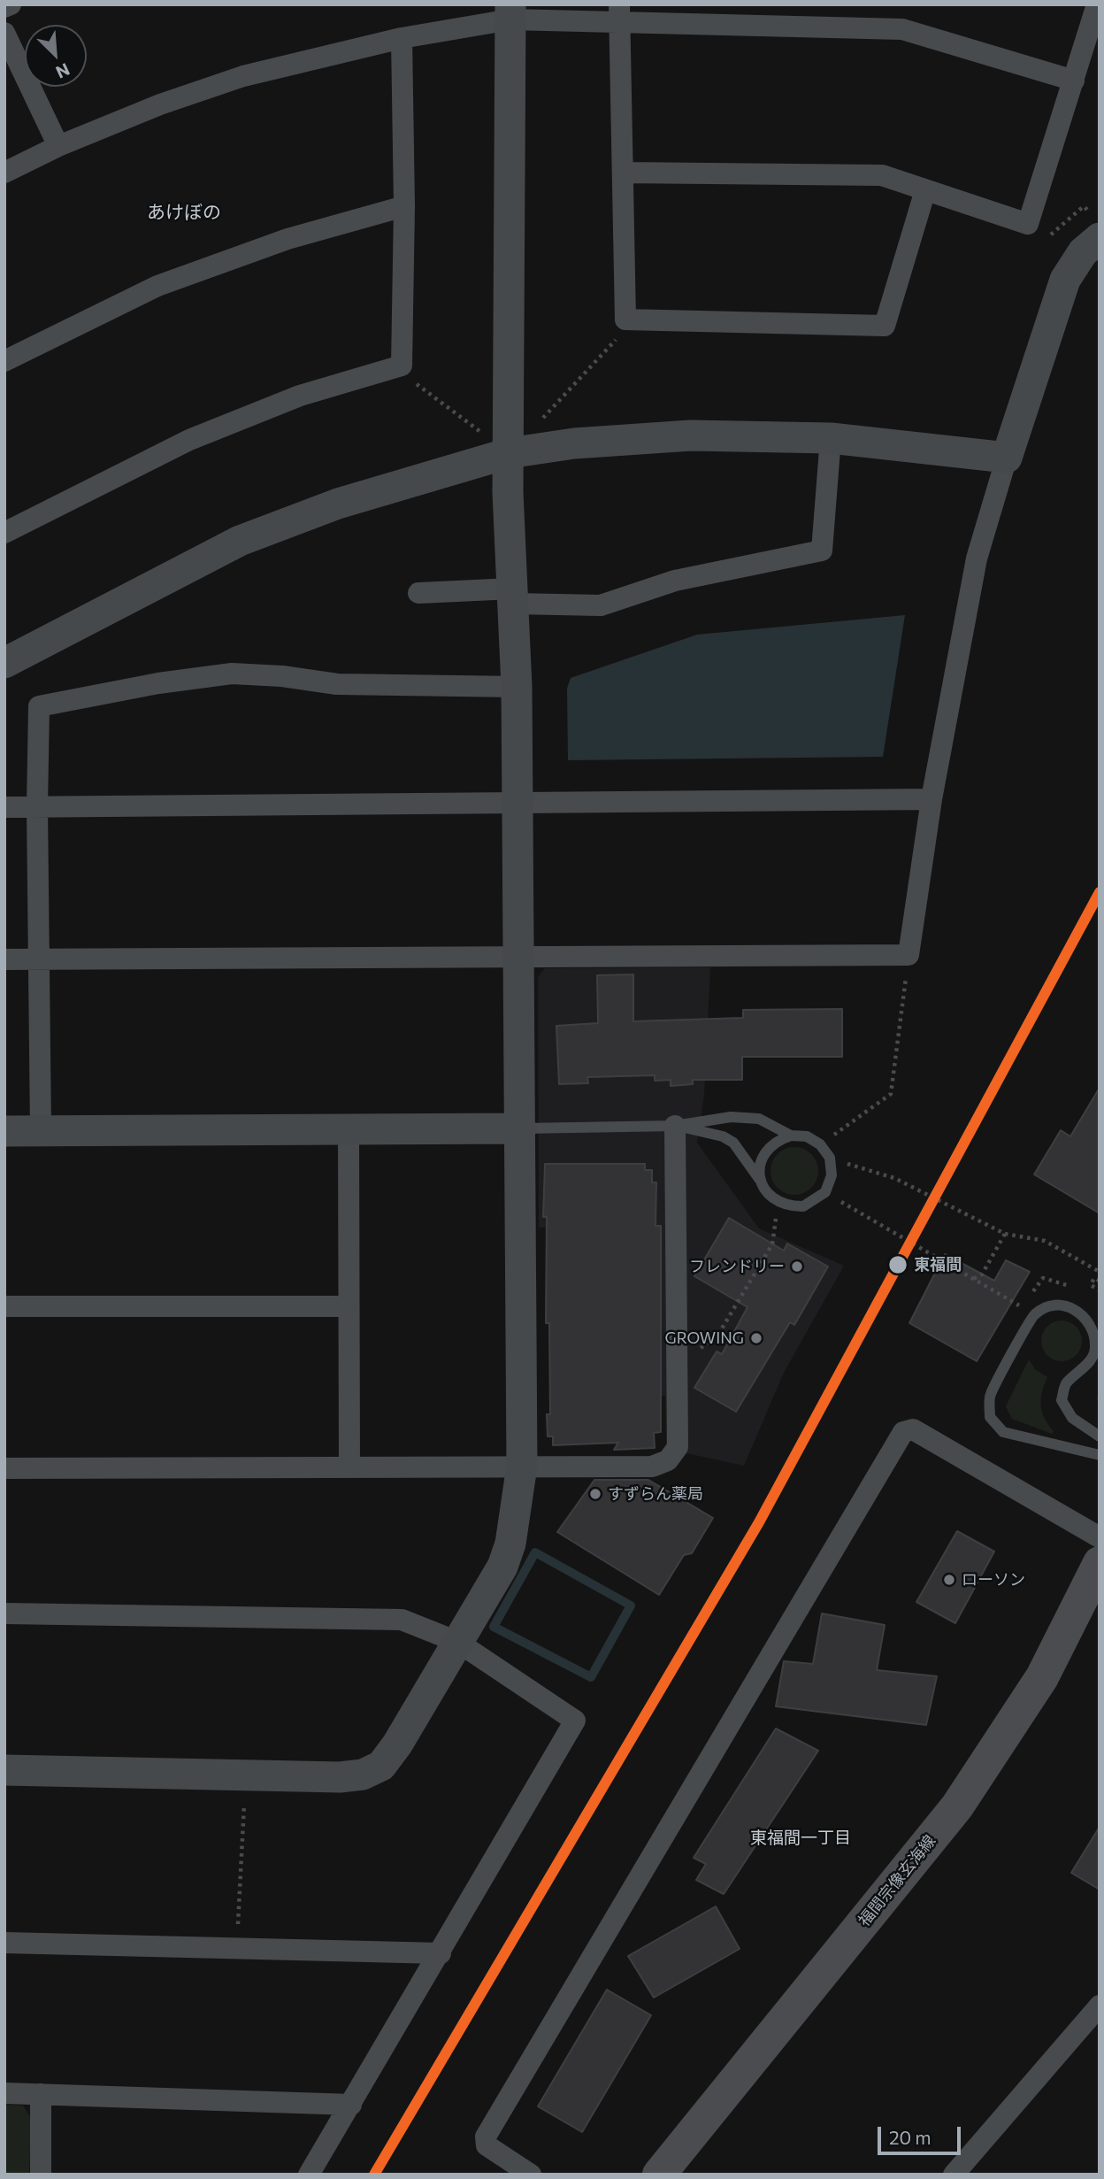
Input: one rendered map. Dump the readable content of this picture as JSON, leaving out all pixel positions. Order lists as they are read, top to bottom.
{
  "streets": {
    "main road": ["福間宗像玄海線"]
  },
  "districts": ["あけぼの", "東福間一丁目"],
  "places": [
    "東福間",
    "フレンドリー",
    "GROWING",
    "すずらん薬局",
    "ローソン"
  ],
  "scale_bar": "20 m",
  "north": "bottom right"
}
